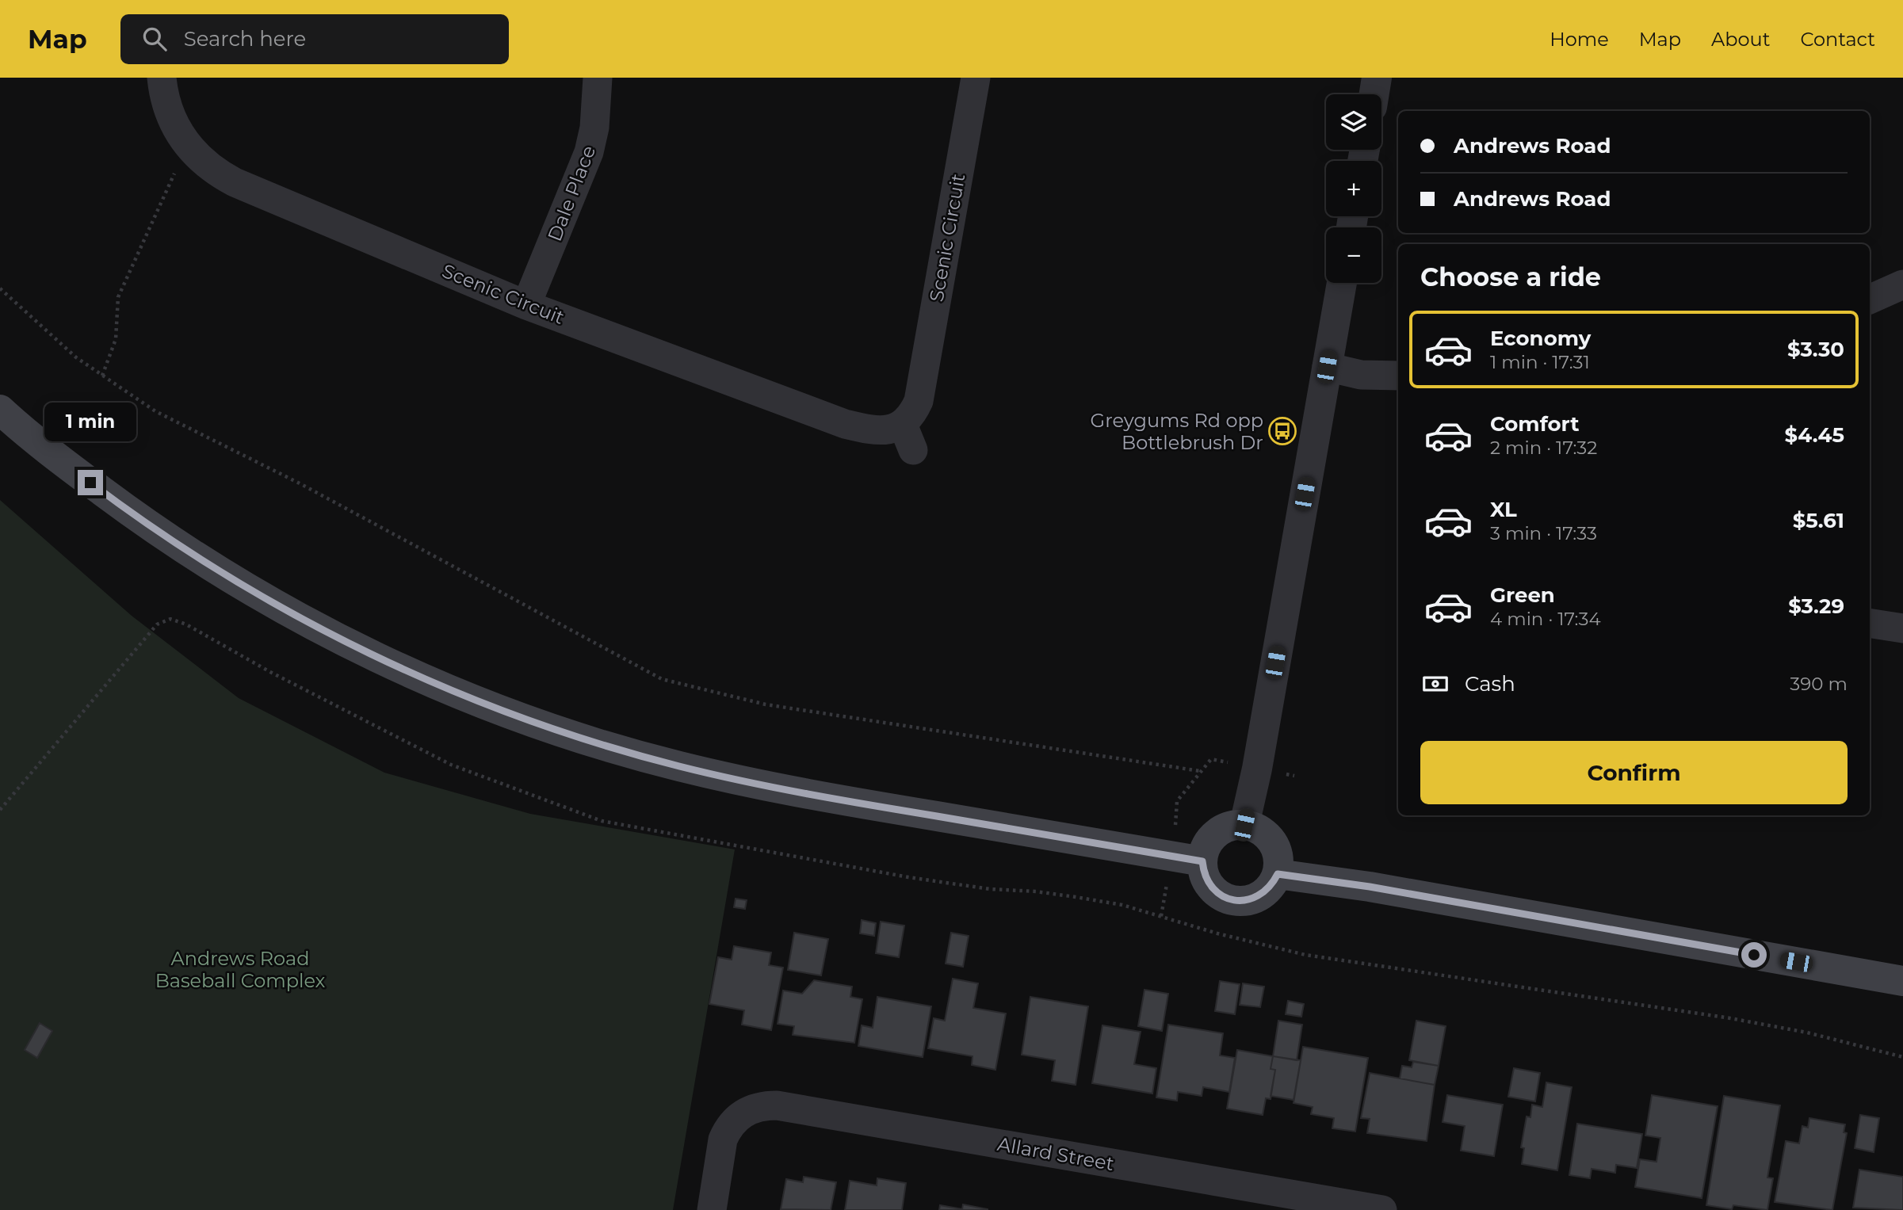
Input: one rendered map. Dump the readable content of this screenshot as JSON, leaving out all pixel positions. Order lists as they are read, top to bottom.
{
  "streets": {
    "street": ["Dale Place", "Scenic Circuit", "Allard Street"]
  },
  "crossings": [
    ["Dale Place", "Scenic Circuit"]
  ],
  "parks": ["Andrews Road Baseball Complex"],
  "places": {
    "bus stop": ["Greygums Rd opp Bottlebrush Dr"]
  },
  "page": {
    "header": "Map",
    "search": "Search here",
    "nav": [
      "Home",
      "Map",
      "About",
      "Contact"
    ],
    "map_buttons": ["+", "−"],
    "banner": ["Andrews Road", "Andrews Road"],
    "heading": "Choose a ride",
    "list": [
      {
        "name": "Economy",
        "note": "1 min · 17:31",
        "value": "$3.30"
      },
      {
        "name": "Comfort",
        "note": "2 min · 17:32",
        "value": "$4.45"
      },
      {
        "name": "XL",
        "note": "3 min · 17:33",
        "value": "$5.61"
      },
      {
        "name": "Green",
        "note": "4 min · 17:34",
        "value": "$3.29"
      }
    ],
    "bubble": "1 min",
    "pay": ["Cash", "390 m"],
    "buttons": "Confirm"
  }
}
